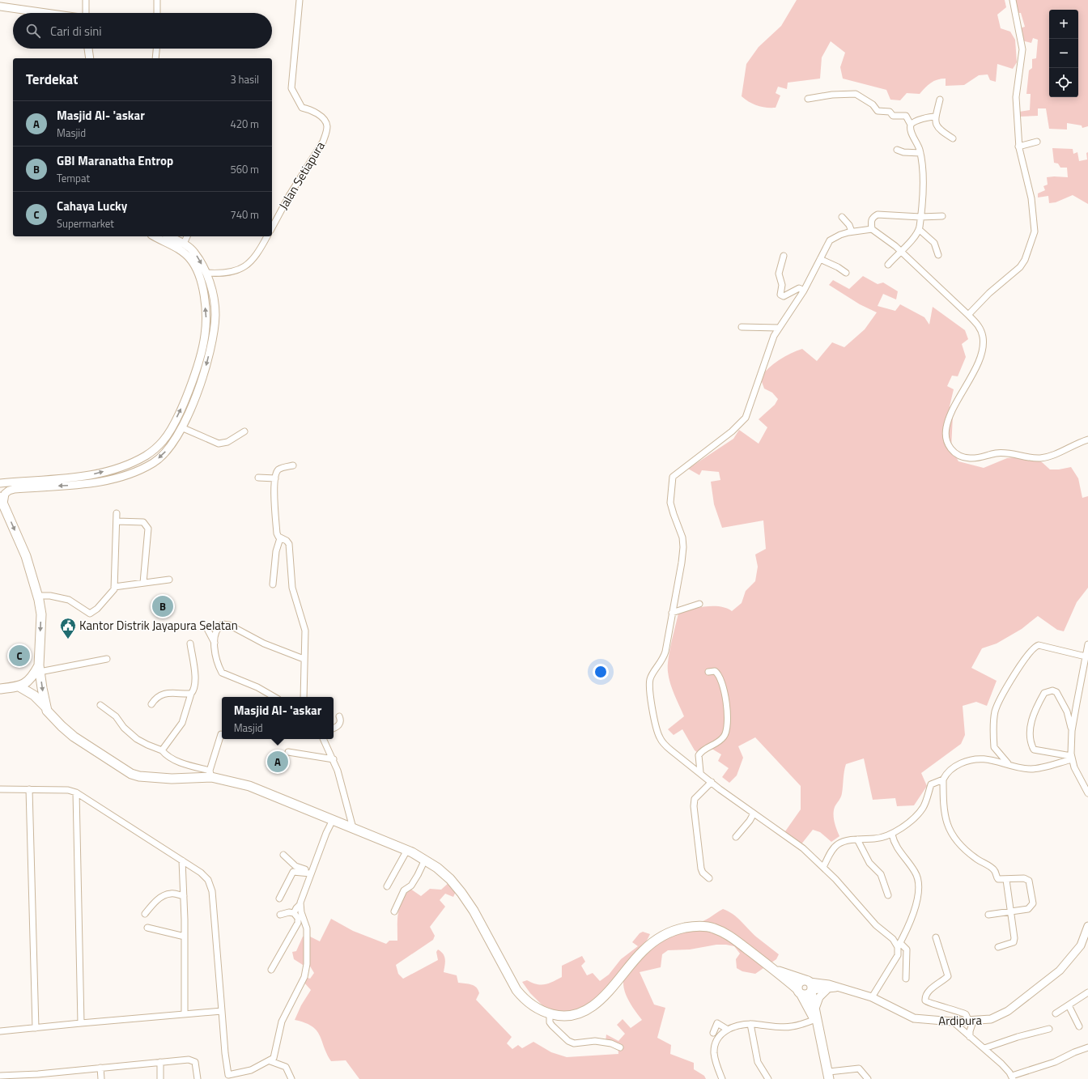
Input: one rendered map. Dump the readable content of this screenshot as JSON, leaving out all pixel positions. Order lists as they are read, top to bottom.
{
  "streets": {
    "street": ["Jalan Setiapura", "Ardipura"]
  },
  "places": {
    "public building": ["Kantor Distrik Jayapura Selatan"]
  },
  "page": {
    "map_buttons": ["+", "−"],
    "search": "Cari di sini",
    "heading": ["Terdekat", "3 hasil"],
    "list": [
      {
        "mark": "A",
        "name": "Masjid Al- 'askar",
        "note": "Masjid",
        "value": "420 m"
      },
      {
        "mark": "B",
        "name": "GBI Maranatha Entrop",
        "note": "Tempat",
        "value": "560 m"
      },
      {
        "mark": "C",
        "name": "Cahaya Lucky",
        "note": "Supermarket",
        "value": "740 m"
      }
    ],
    "pins": ["B", "C", "A"],
    "popup": ["Masjid Al- 'askar", "Masjid"]
  }
}
